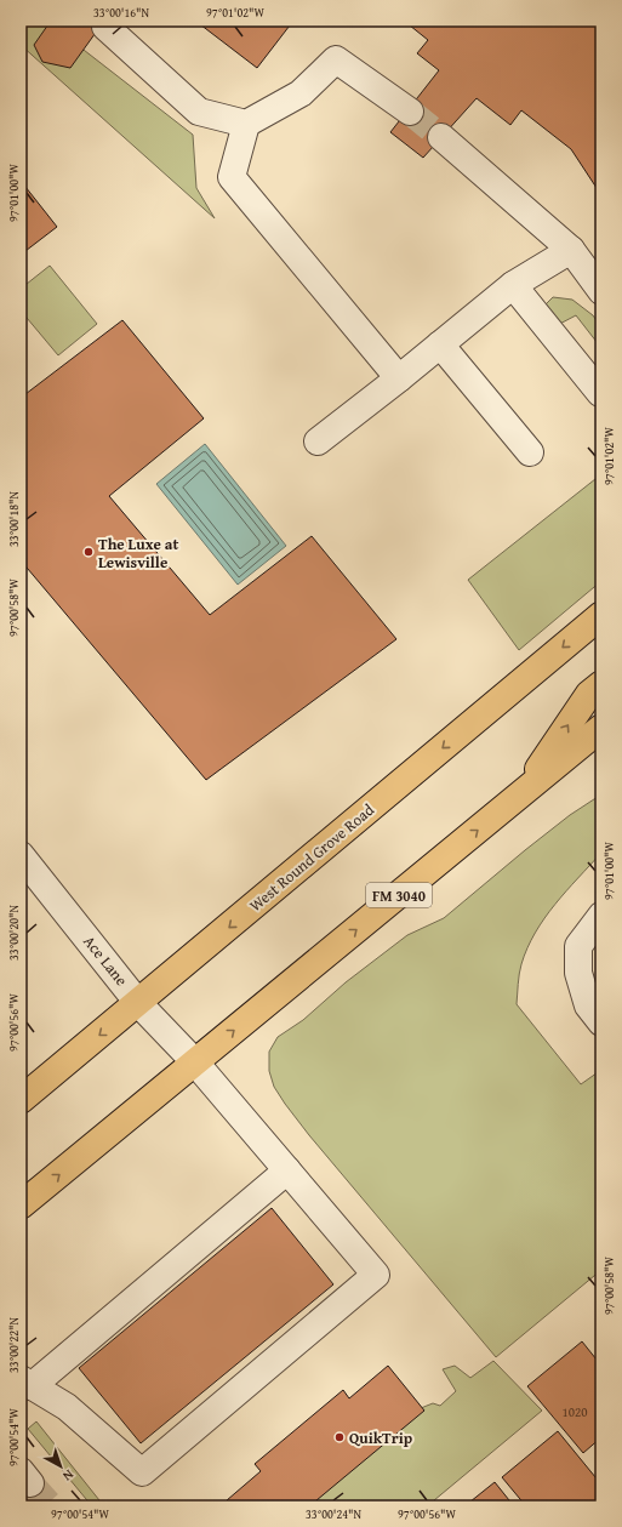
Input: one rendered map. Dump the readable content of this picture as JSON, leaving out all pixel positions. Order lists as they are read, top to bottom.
{
  "streets": {
    "main road": ["West Round Grove Road", "FM 3040"],
    "street": ["Ace Lane"]
  },
  "crossings": [
    ["West Round Grove Road", "Ace Lane"],
    ["FM 3040", "Ace Lane"]
  ],
  "places": ["The Luxe at Lewisville", "QuikTrip"],
  "house_numbers": ["1020"],
  "north": "bottom right",
  "coordinates": [
    "33°00'16\"N",
    "97°01'02\"W",
    "97°01'00\"W",
    "33°00'18\"N",
    "97°00'58\"W",
    "33°00'20\"N",
    "97°00'56\"W",
    "33°00'22\"N",
    "97°00'54\"W",
    "33°00'24\"N"
  ]
}
